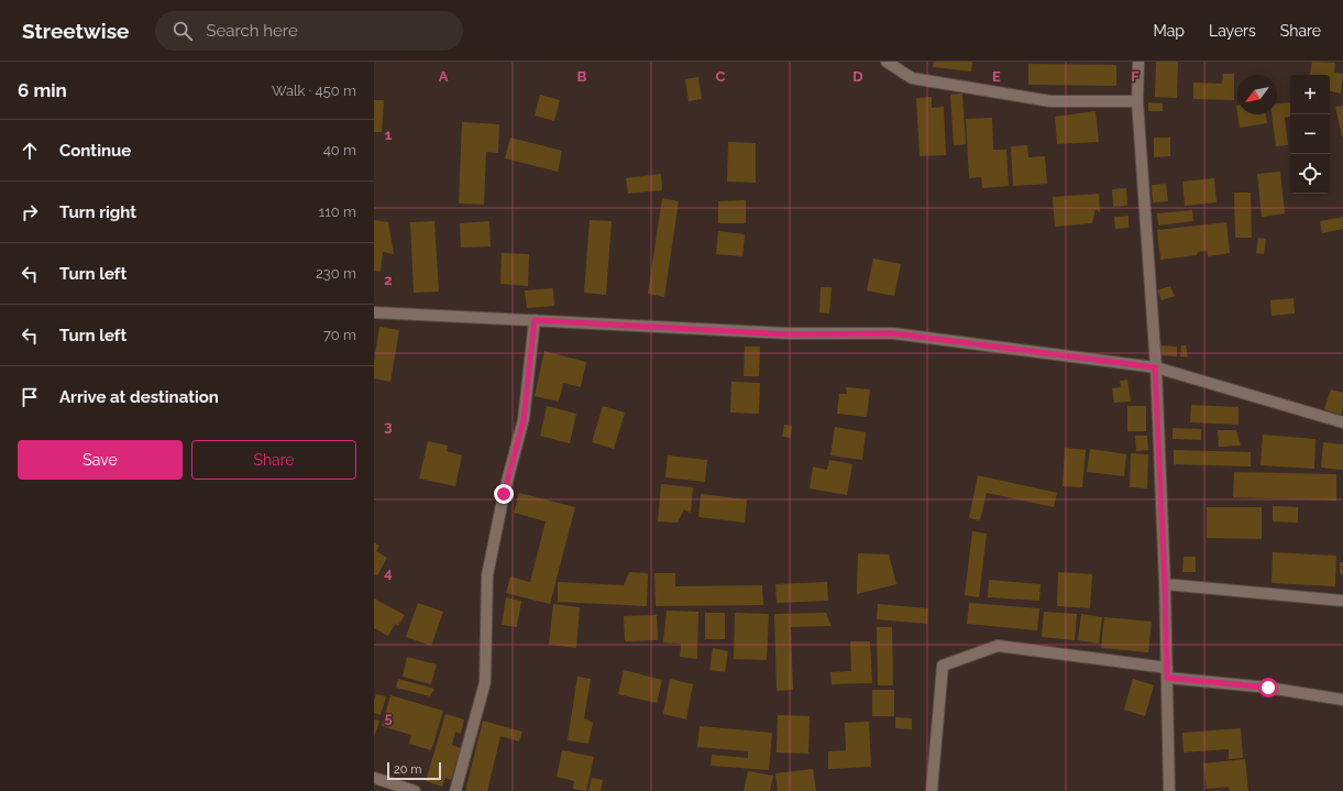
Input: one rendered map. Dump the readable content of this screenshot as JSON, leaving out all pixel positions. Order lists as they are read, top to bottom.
{
  "scale_bar": "20 m",
  "north": "bottom left",
  "page": {
    "header": "Streetwise",
    "search": "Search here",
    "nav": ["Map", "Layers", "Share"],
    "heading": ["6 min", "Walk · 450 m"],
    "map_buttons": ["+", "−"],
    "list": [
      ["Continue", "40 m"],
      ["Turn right", "110 m"],
      ["Turn left", "230 m"],
      ["Turn left", "70 m"],
      "Arrive at destination"
    ],
    "buttons": ["Save", "Share"],
    "scale": "20 m"
  },
  "grid": {
    "columns": [
      "A",
      "B",
      "C",
      "D",
      "E",
      "F"
    ],
    "rows": [
      "1",
      "2",
      "3",
      "4",
      "5"
    ]
  }
}
